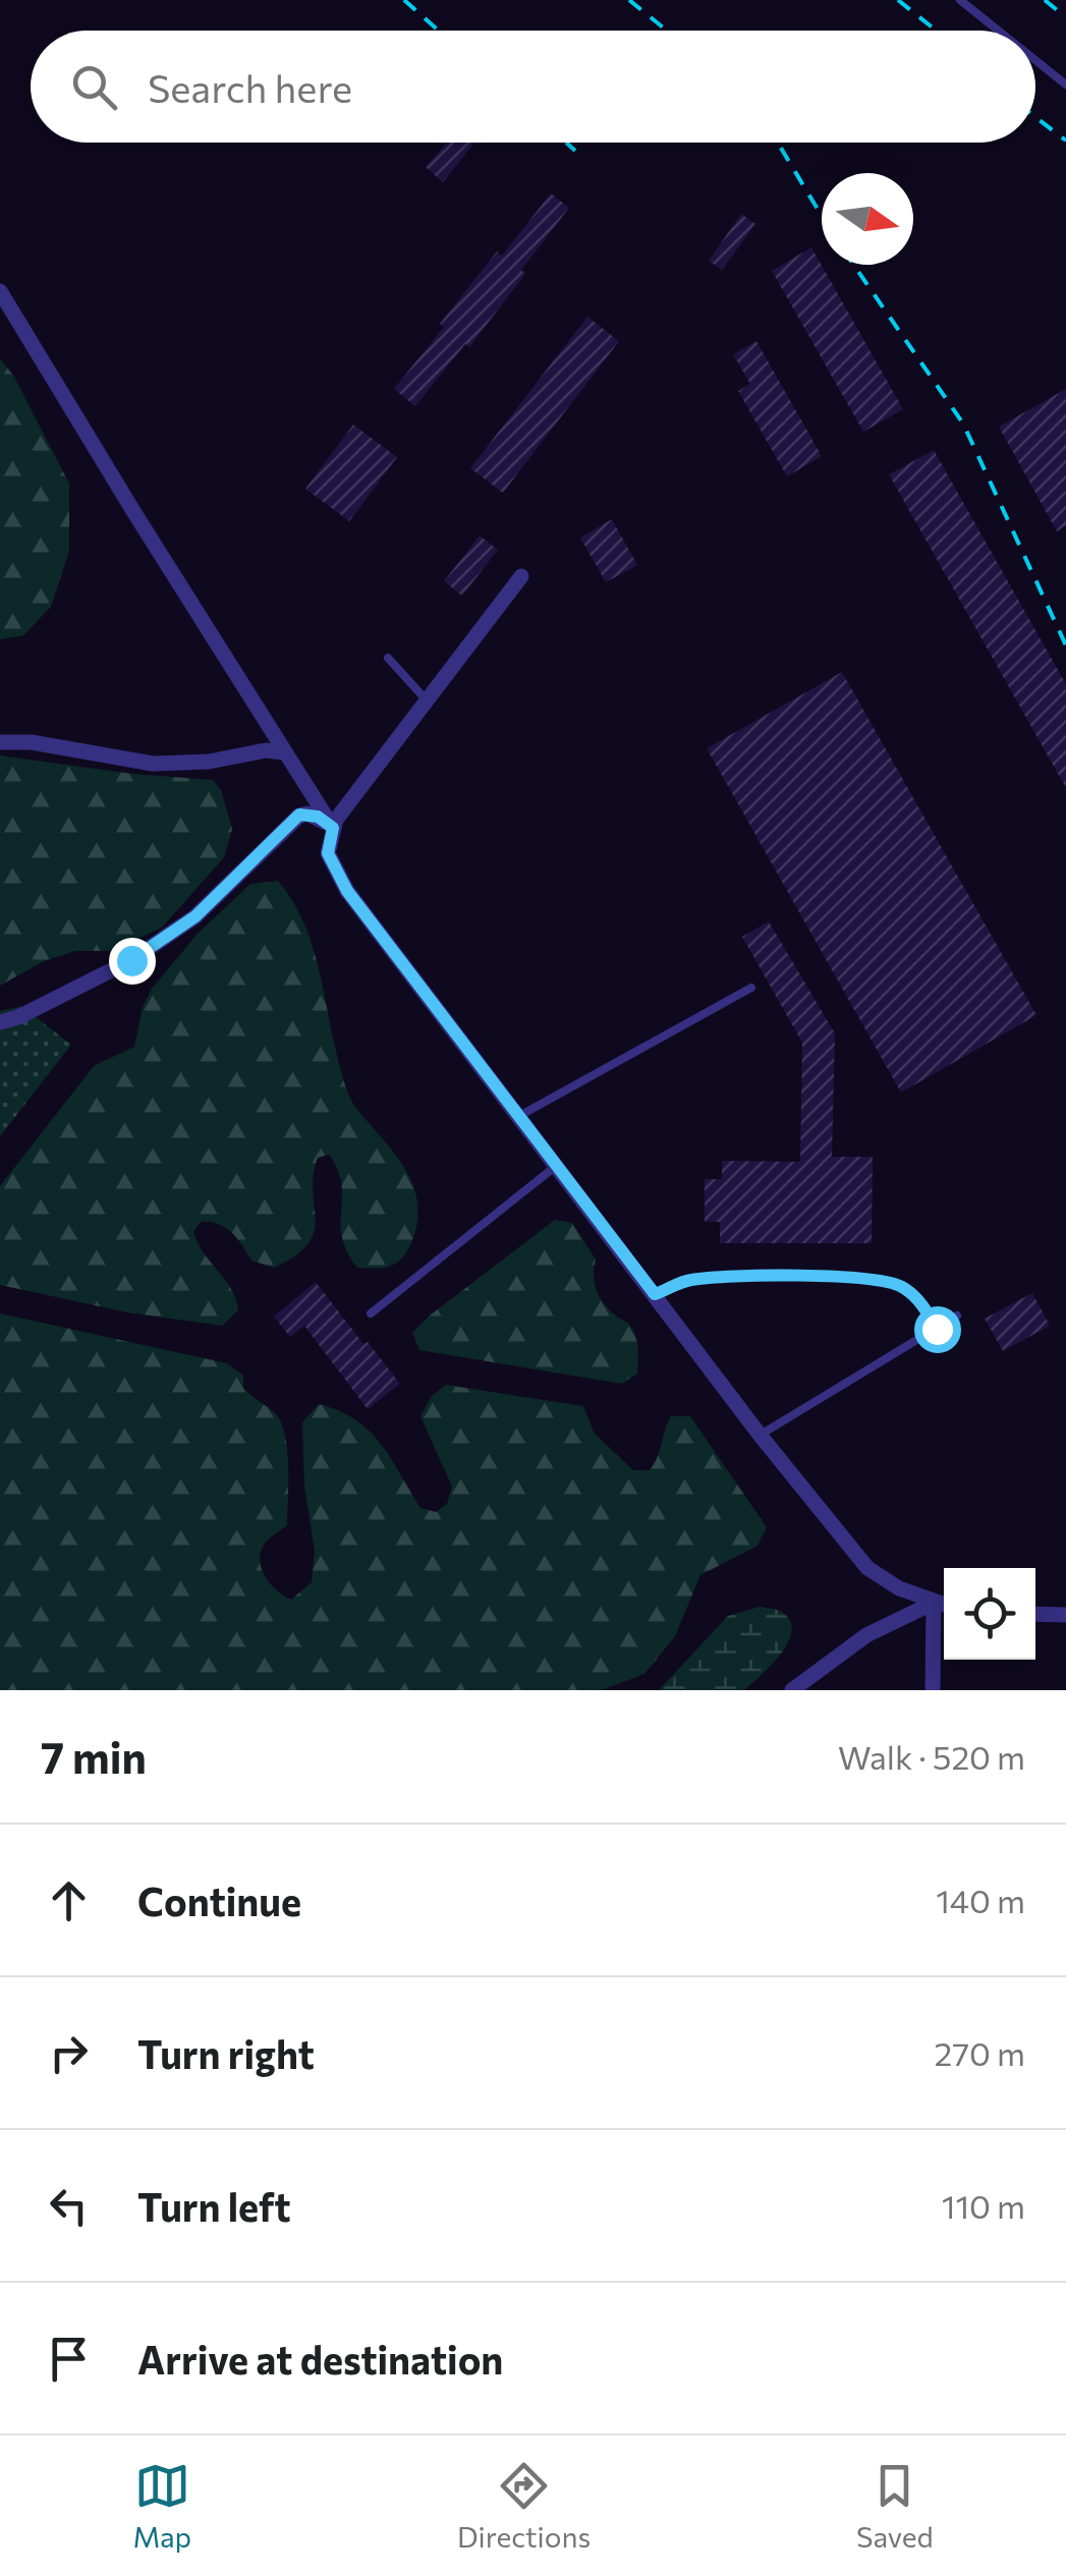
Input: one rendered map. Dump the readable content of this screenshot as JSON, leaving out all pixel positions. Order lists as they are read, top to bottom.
{
  "north": "right",
  "page": {
    "search": "Search here",
    "heading": ["7 min", "Walk · 520 m"],
    "list": [
      ["Continue", "140 m"],
      ["Turn right", "270 m"],
      ["Turn left", "110 m"],
      "Arrive at destination"
    ],
    "nav": ["Map", "Directions", "Saved"]
  }
}
